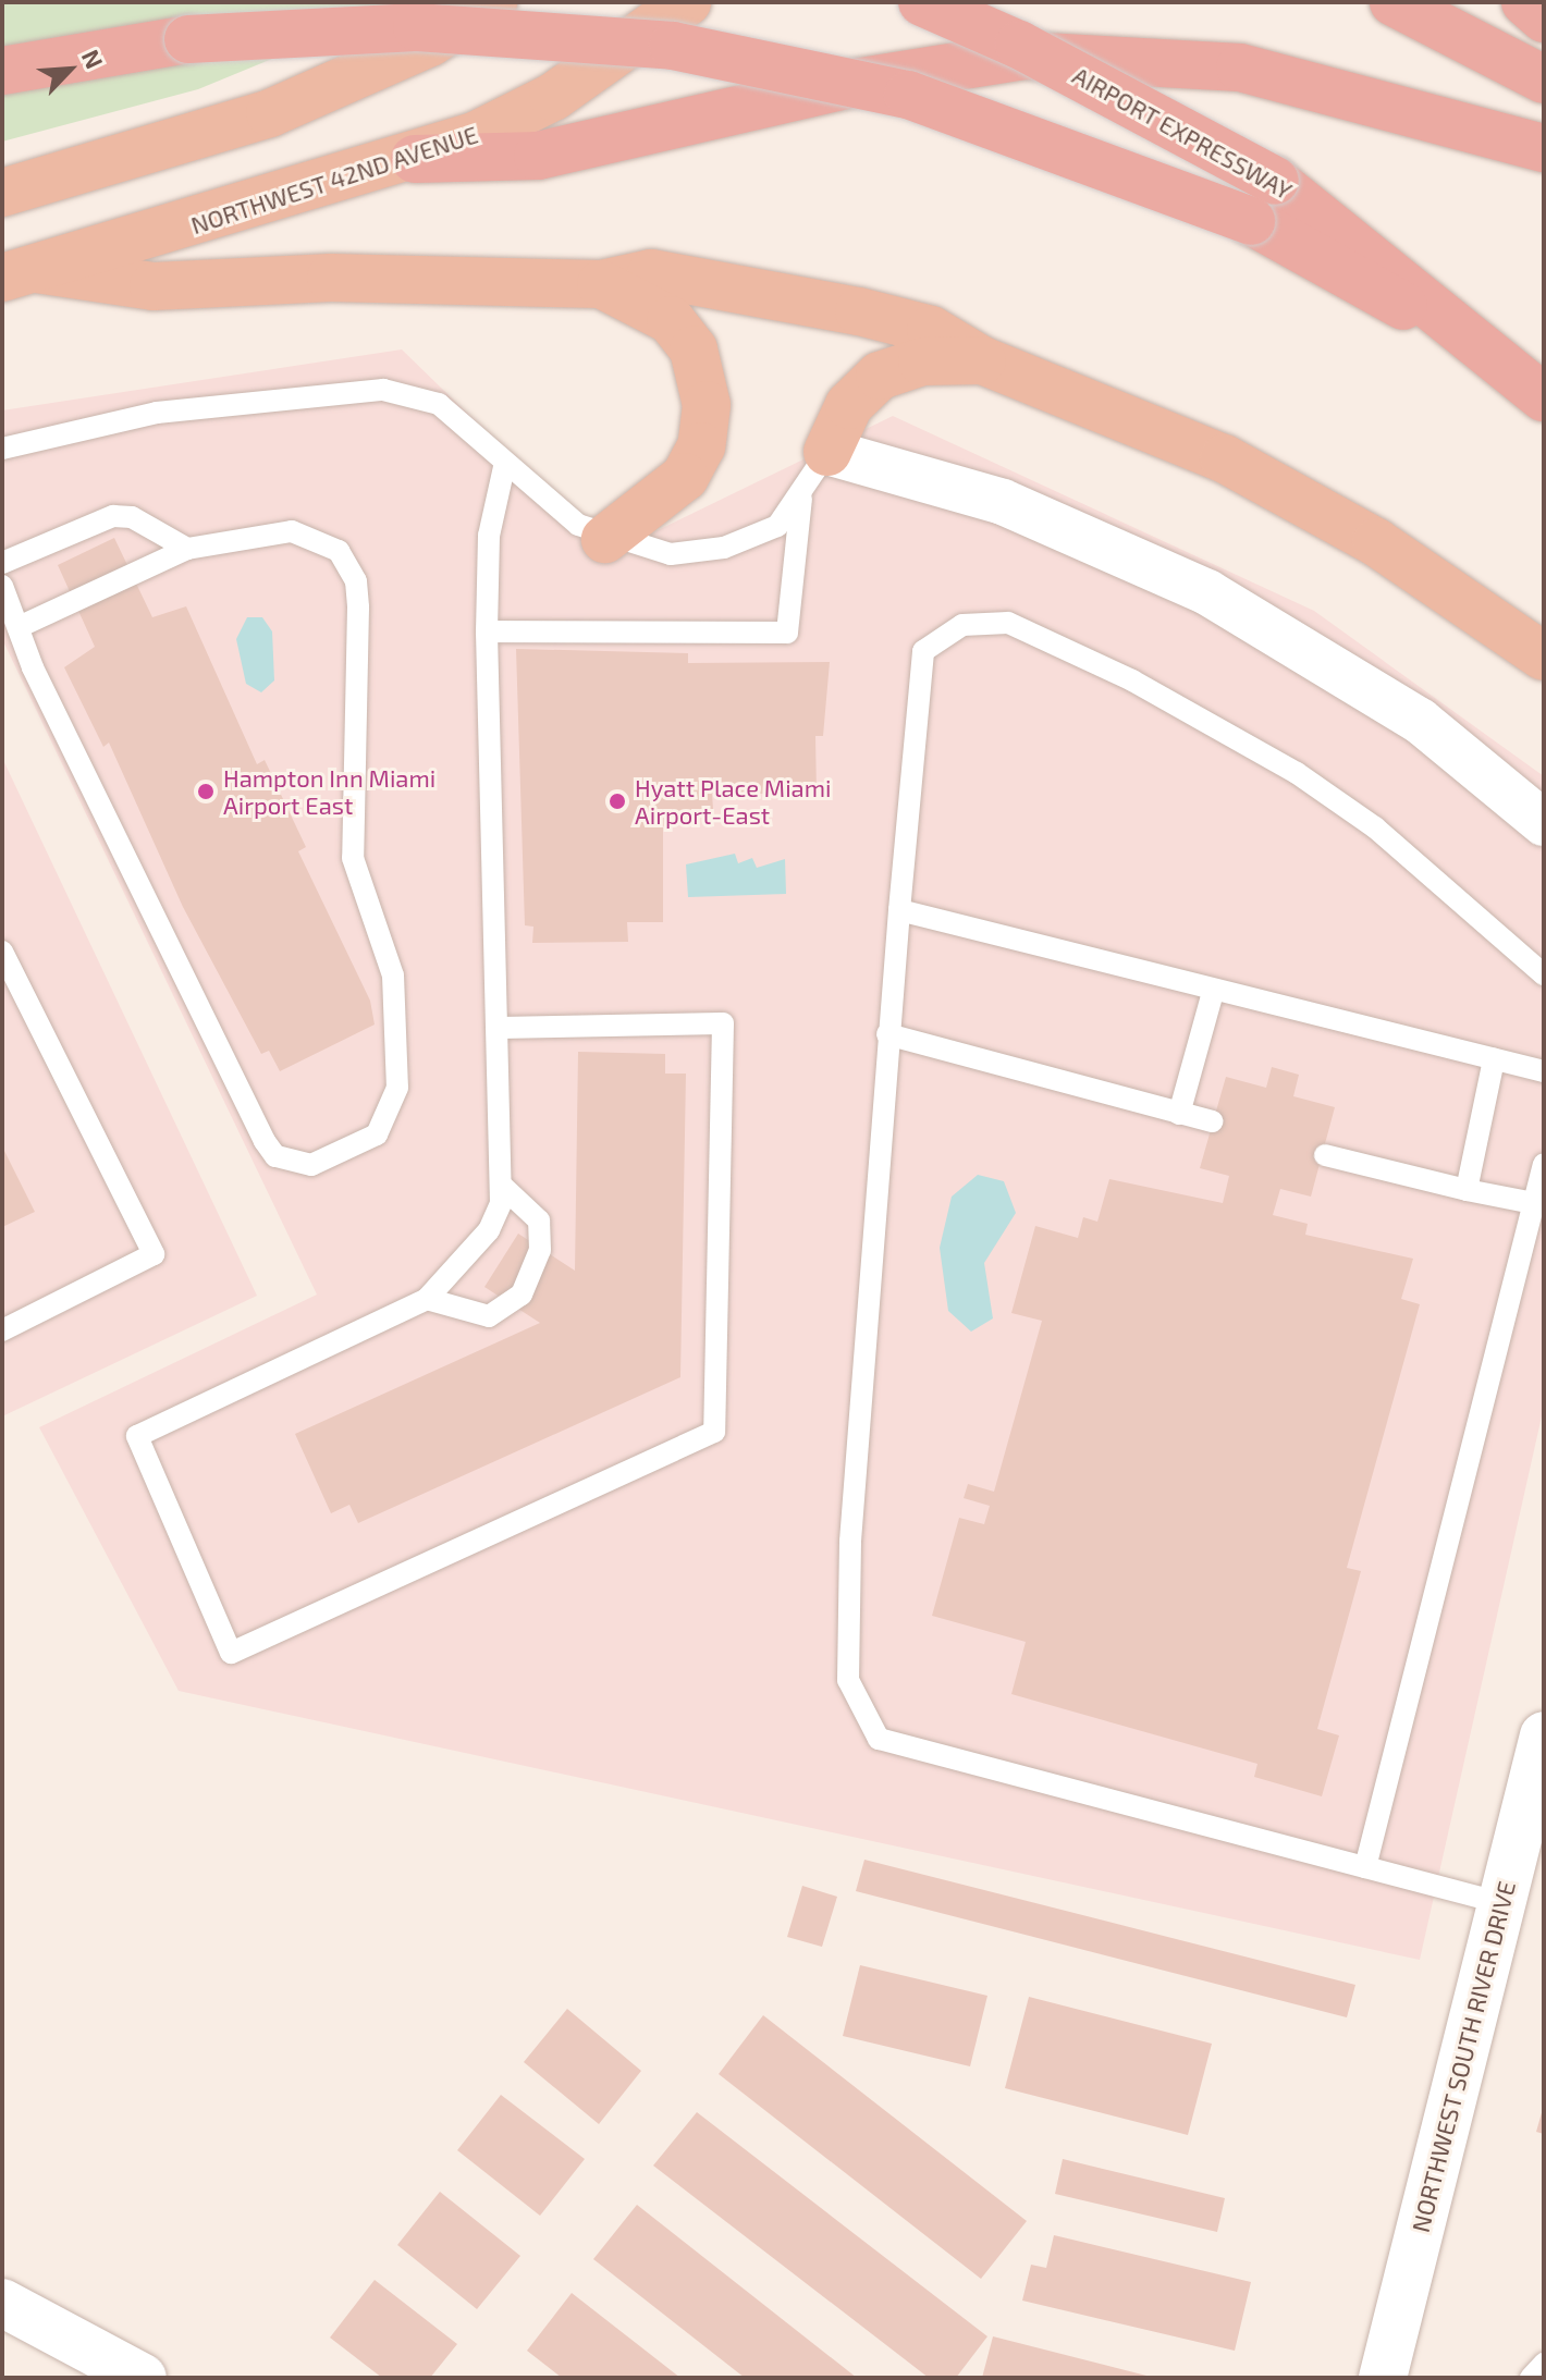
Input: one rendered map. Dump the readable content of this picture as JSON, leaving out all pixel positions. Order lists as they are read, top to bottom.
{
  "streets": {
    "highway": ["AIRPORT EXPRESSWAY", "NORTHWEST 42ND AVENUE"],
    "street": ["NORTHWEST SOUTH RIVER DRIVE"]
  },
  "places": ["Hampton Inn Miami Airport East", "Hyatt Place Miami Airport-East"],
  "north": "top right"
}
